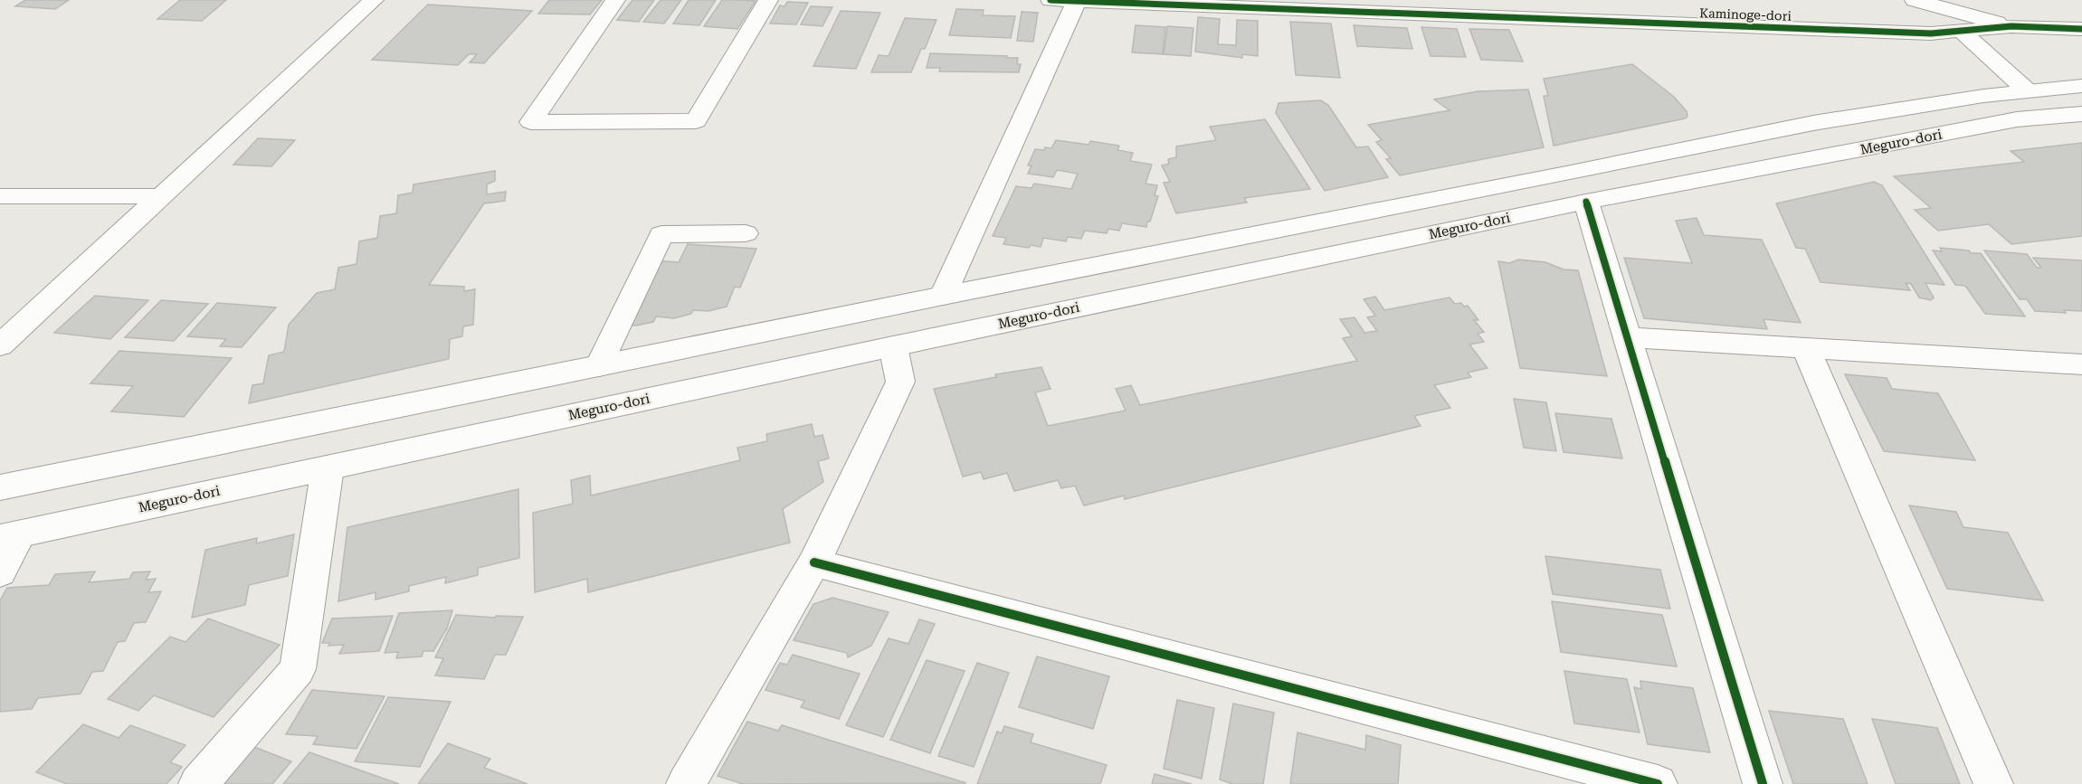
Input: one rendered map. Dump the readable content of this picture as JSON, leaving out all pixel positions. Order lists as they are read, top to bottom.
{
  "streets": {
    "street": ["Kaminoge-dori", "Meguro-dori"]
  }
}
